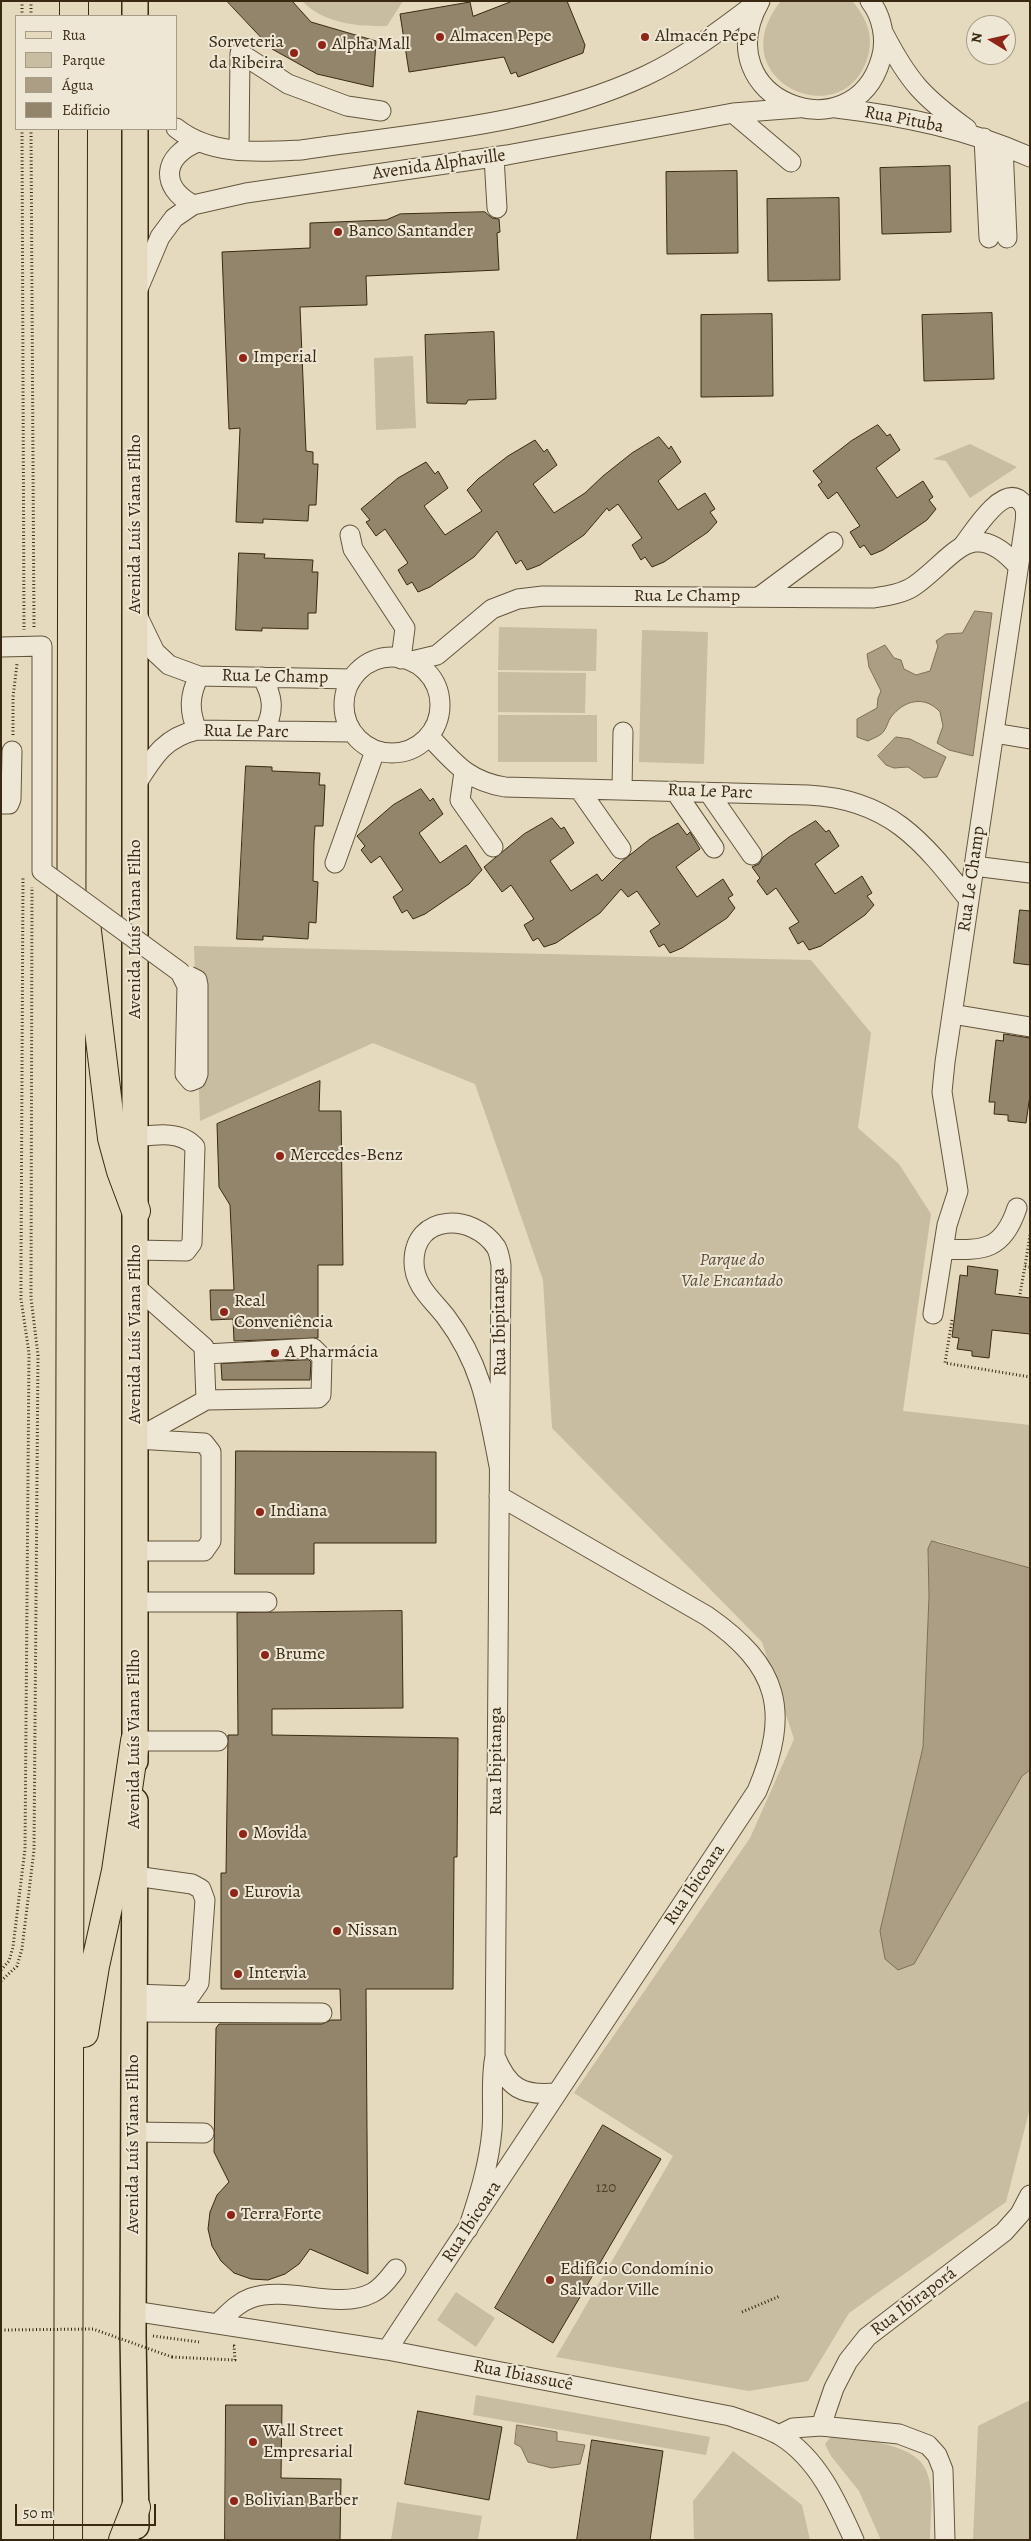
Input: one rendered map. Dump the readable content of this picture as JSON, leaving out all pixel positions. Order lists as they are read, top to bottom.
{
  "streets": {
    "main road": ["Avenida Luís Viana Filho"],
    "street": [
      "Rua Pituba",
      "Avenida Alphaville",
      "Rua Le Champ",
      "Rua Le Parc",
      "Rua Ibipitanga",
      "Rua Ibicoara",
      "Rua Ibiraporá",
      "Rua Ibiassucê"
    ]
  },
  "crossings": [
    ["Rua Pituba", "Avenida Alphaville"],
    ["Avenida Alphaville", "Avenida Luís Viana Filho"],
    ["Avenida Luís Viana Filho", "Rua Le Parc"],
    ["Avenida Luís Viana Filho", "Rua Ibiassucê"],
    ["Rua Le Champ", "Rua Le Parc"],
    ["Rua Ibipitanga", "Rua Ibicoara"],
    ["Rua Ibicoara", "Rua Ibiassucê"]
  ],
  "parks": ["Parque do Vale Encantado"],
  "places": [
    "Almacen Pepe",
    "Almacén Pepe",
    "Alpha Mall",
    "Sorveteria da Ribeira",
    "Banco Santander",
    "Imperial",
    "Mercedes-Benz",
    "Real Conveniência",
    "A Pharmácia",
    "Indiana",
    "Brume",
    "Movida",
    "Eurovia",
    "Nissan",
    "Intervia",
    "Terra Forte",
    "Edifício Condomínio Salvador Ville",
    "Wall Street Empresarial",
    "Bolivian Barber"
  ],
  "house_numbers": ["120"],
  "legend": [
    "Rua",
    "Parque",
    "Água",
    "Edifício"
  ],
  "scale_bar": "50 m",
  "north": "left"
}
